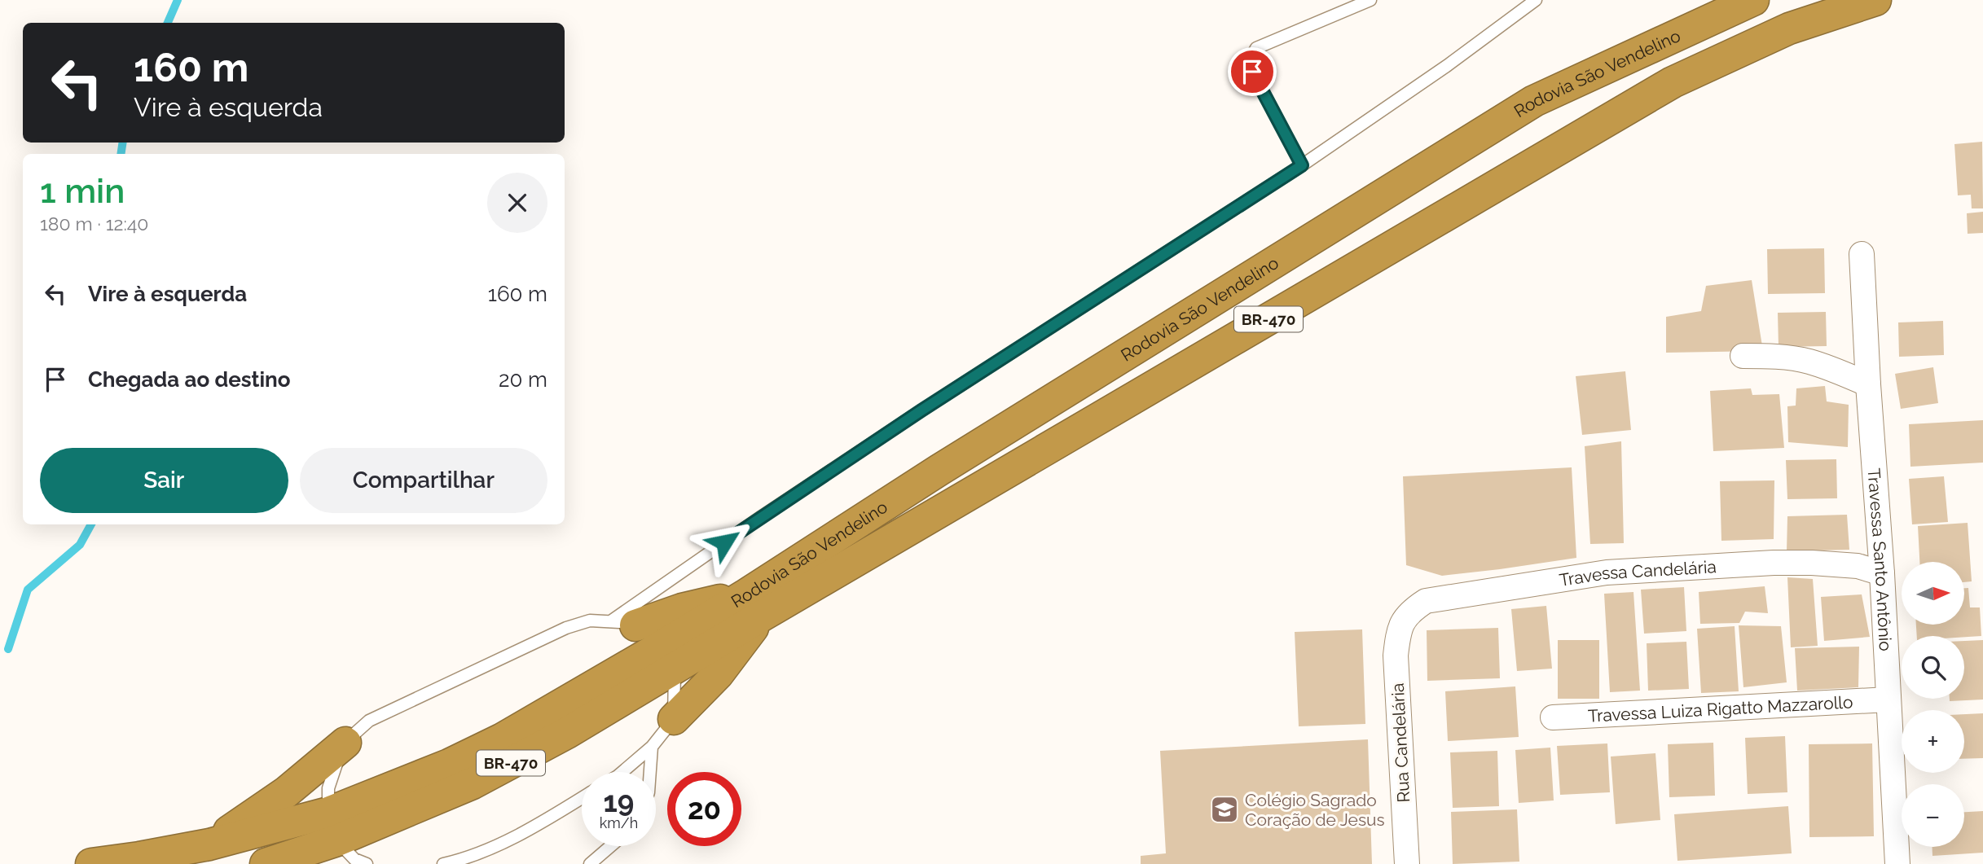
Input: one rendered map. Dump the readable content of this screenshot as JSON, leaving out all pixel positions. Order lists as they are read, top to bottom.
{
  "streets": {
    "highway": ["Rodovia São Vendelino", "BR-470"],
    "street": [
      "Travessa Santo Antônio",
      "Travessa Candelária",
      "Travessa Luiza Rigatto Mazzarollo",
      "Rua Candelária"
    ]
  },
  "crossings": [
    ["Rodovia São Vendelino", "BR-470"],
    ["Travessa Santo Antônio", "Travessa Candelária"],
    ["Travessa Santo Antônio", "Travessa Luiza Rigatto Mazzarollo"],
    ["Travessa Candelária", "Rua Candelária"]
  ],
  "places": {
    "school or university": ["Colégio Sagrado Coração de Jesus"]
  },
  "north": "right",
  "page": {
    "turn": ["160 m", "Vire à esquerda"],
    "heading": ["1 min", "180 m · 12:40"],
    "list": [
      {
        "name": "Vire à esquerda",
        "value": "160 m"
      },
      {
        "name": "Chegada ao destino",
        "value": "20 m"
      }
    ],
    "buttons": ["Sair", "Compartilhar"],
    "map_buttons": ["+", "−"],
    "speed": "19 km/h",
    "limit": "20"
  }
}
